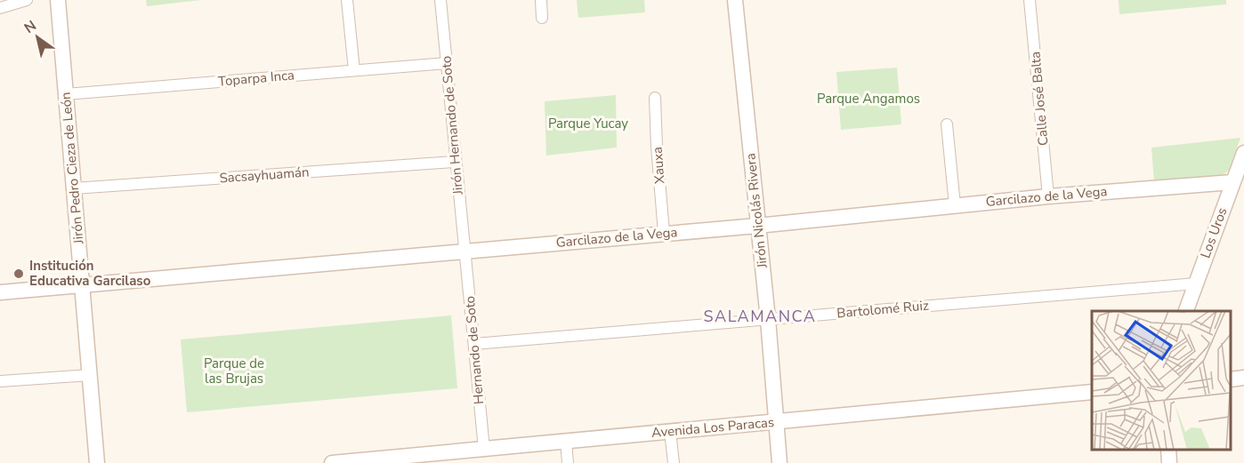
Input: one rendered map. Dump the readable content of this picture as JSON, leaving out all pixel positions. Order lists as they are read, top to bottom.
{
  "streets": {
    "street": [
      "Toparpa Inca",
      "Calle José Balta",
      "Jirón Hernando de Soto",
      "Xauxa",
      "Jirón Pedro Cieza de León",
      "Sacsayhuamán",
      "Garcilazo de la Vega",
      "Jirón Nicolás Rivera",
      "Los Uros",
      "Bartolomé Ruiz",
      "Hernando de Soto",
      "Avenida Los Paracas"
    ]
  },
  "crossings": [
    ["Toparpa Inca", "Jirón Hernando de Soto"],
    ["Toparpa Inca", "Jirón Pedro Cieza de León"],
    ["Calle José Balta", "Garcilazo de la Vega"],
    ["Jirón Hernando de Soto", "Sacsayhuamán"],
    ["Jirón Hernando de Soto", "Garcilazo de la Vega"],
    ["Jirón Hernando de Soto", "Hernando de Soto"],
    ["Xauxa", "Garcilazo de la Vega"],
    ["Jirón Pedro Cieza de León", "Sacsayhuamán"],
    ["Jirón Pedro Cieza de León", "Garcilazo de la Vega"],
    ["Garcilazo de la Vega", "Jirón Nicolás Rivera"],
    ["Garcilazo de la Vega", "Los Uros"],
    ["Garcilazo de la Vega", "Hernando de Soto"],
    ["Jirón Nicolás Rivera", "Bartolomé Ruiz"],
    ["Jirón Nicolás Rivera", "Avenida Los Paracas"],
    ["Los Uros", "Bartolomé Ruiz"],
    ["Bartolomé Ruiz", "Hernando de Soto"],
    ["Hernando de Soto", "Avenida Los Paracas"]
  ],
  "districts": ["SALAMANCA"],
  "parks": ["Parque Angamos", "Parque Yucay", "Parque de las Brujas"],
  "places": ["Institución Educativa Garcilaso"],
  "north": "top left"
}
